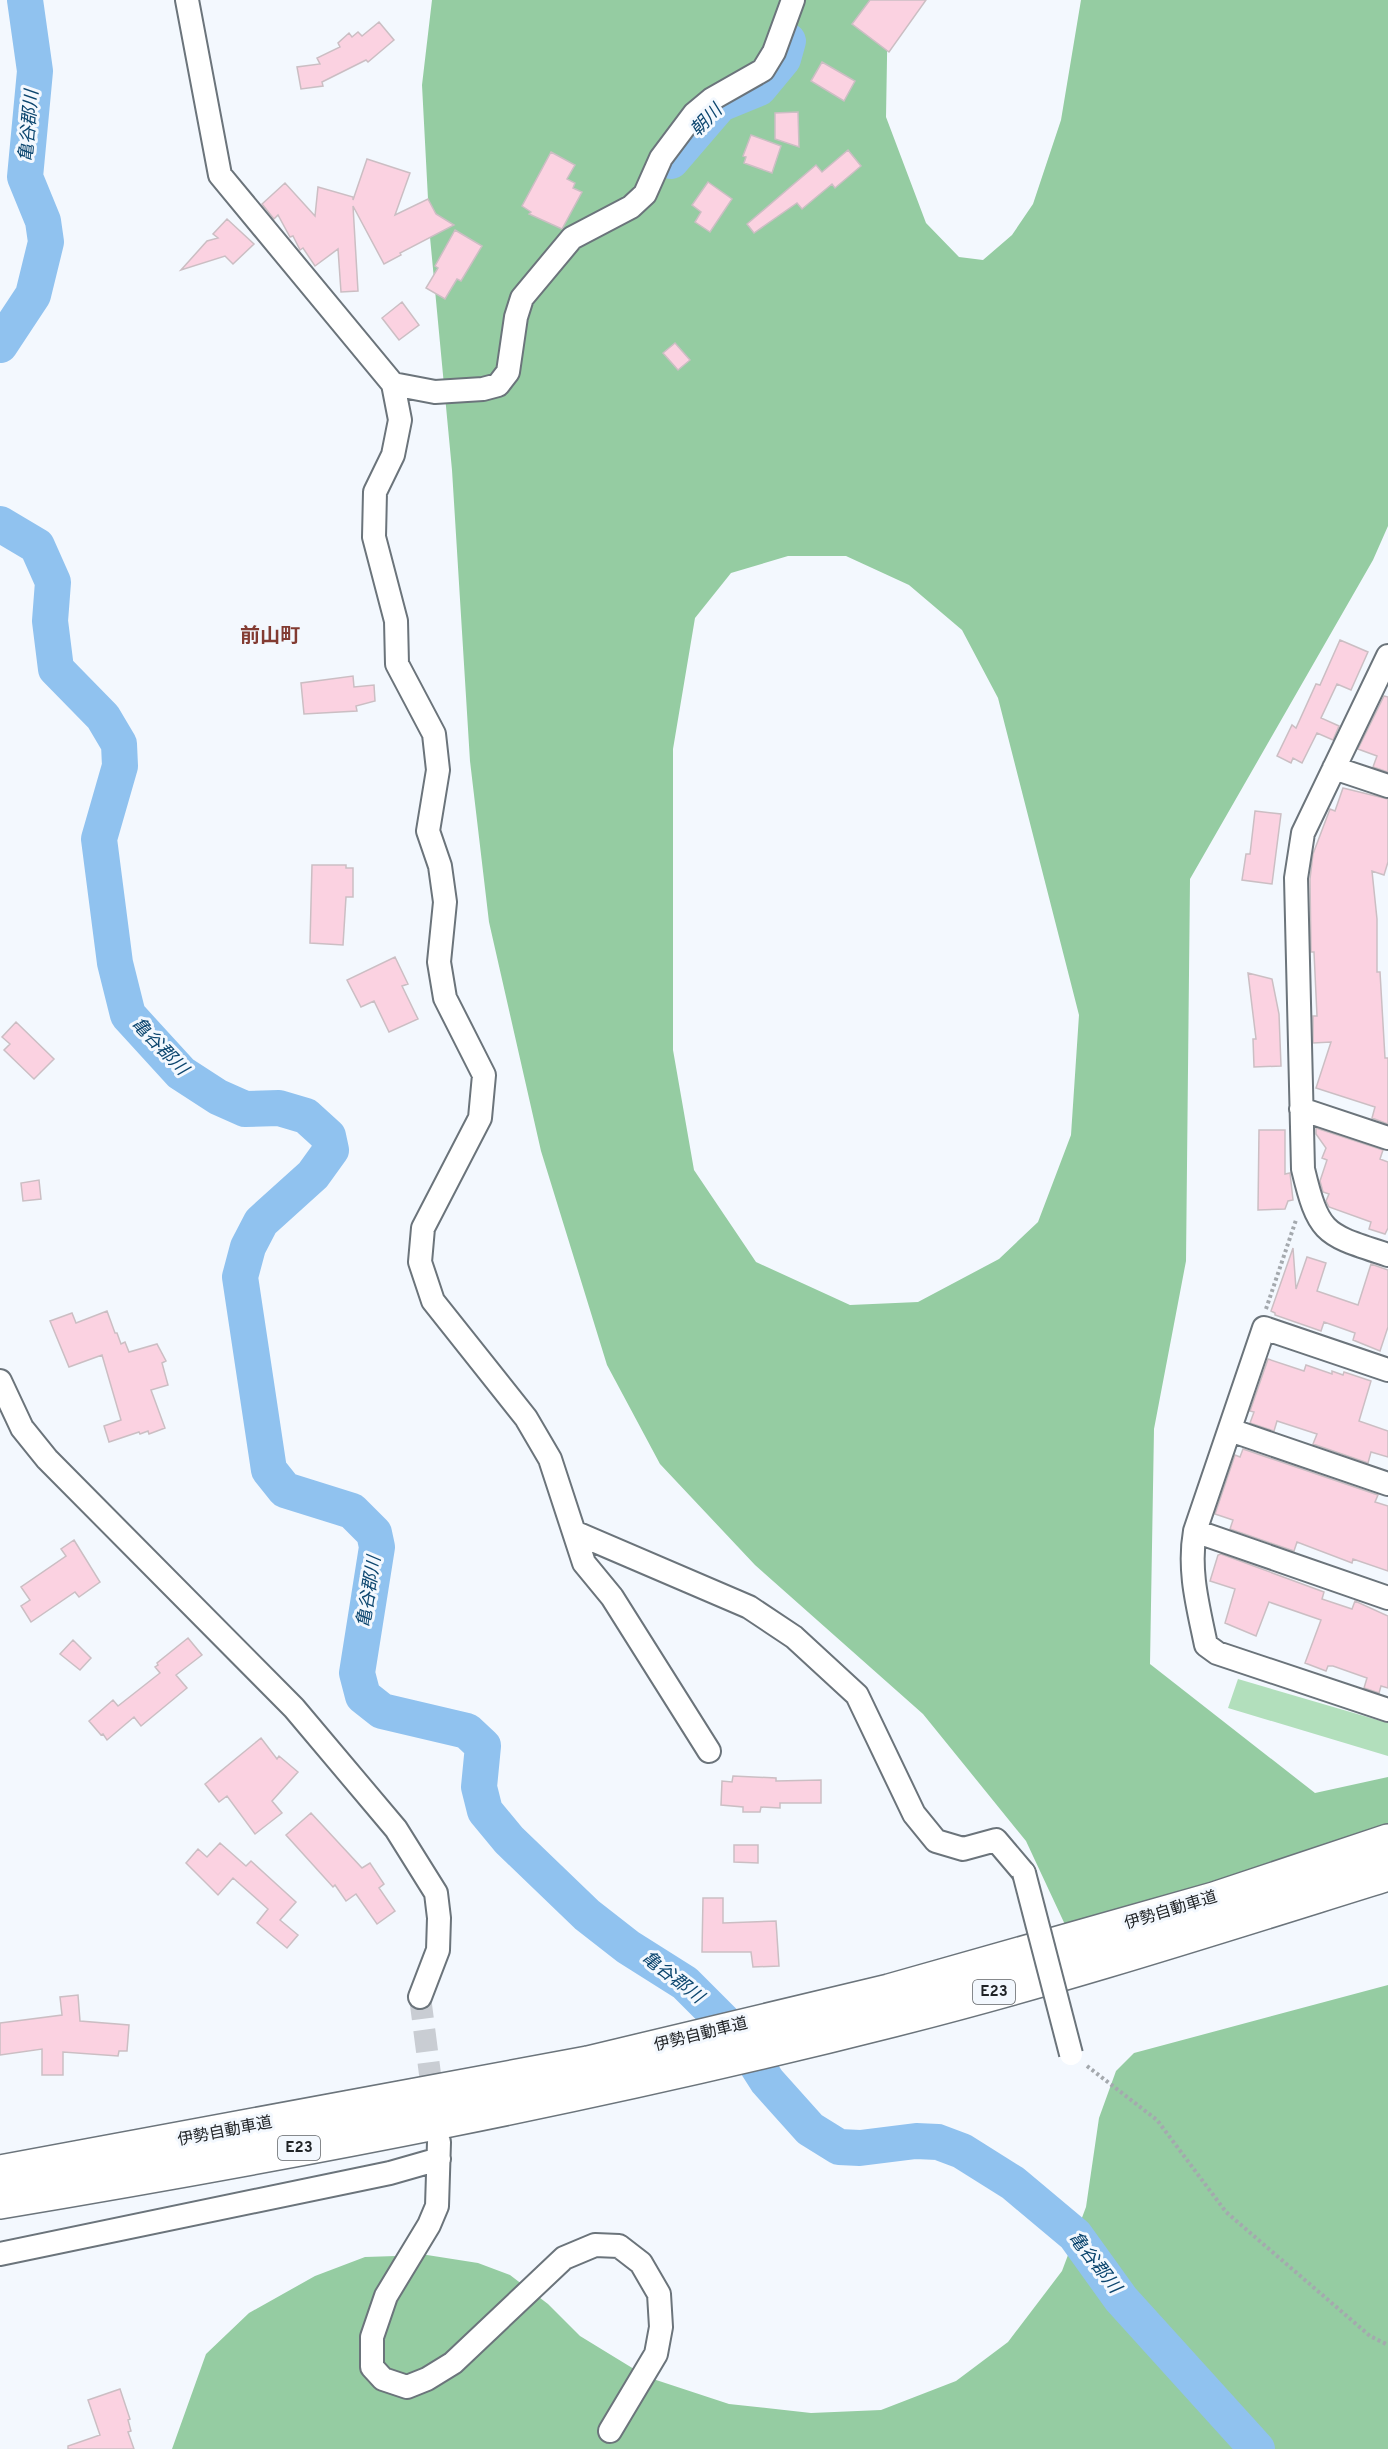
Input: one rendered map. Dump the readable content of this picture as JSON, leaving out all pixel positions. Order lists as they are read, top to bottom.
{
  "streets": {
    "highway": ["伊勢自動車道", "E23"]
  },
  "districts": ["前山町"],
  "water": ["朝川", "亀谷郡川"]
}
